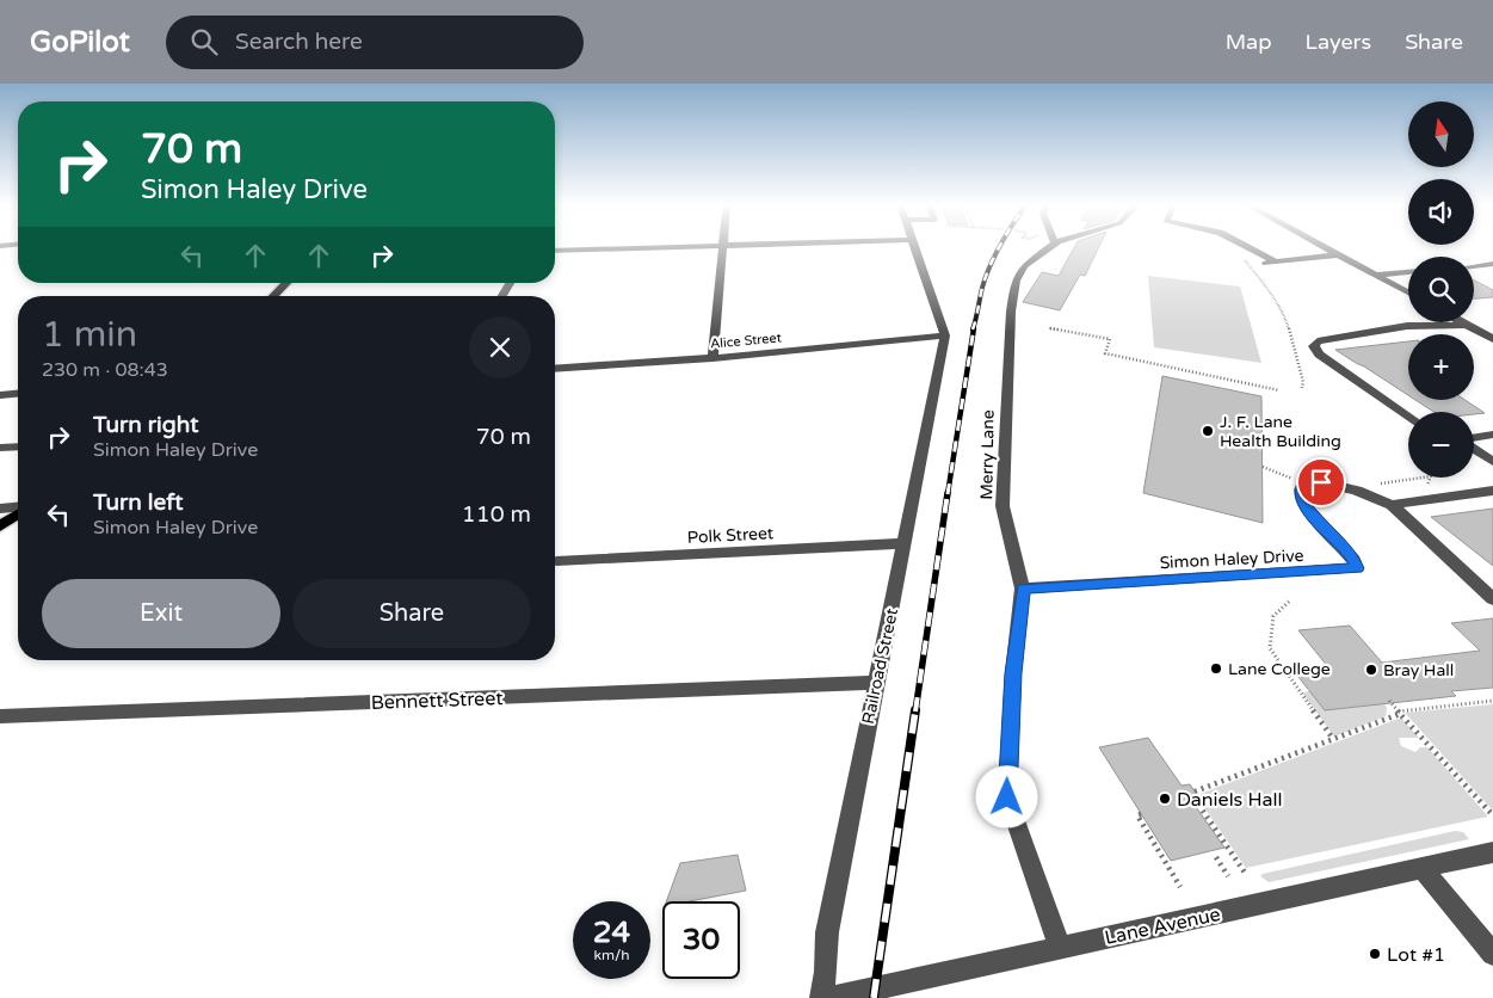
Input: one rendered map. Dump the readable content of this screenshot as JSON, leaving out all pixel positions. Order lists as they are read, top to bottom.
{
  "streets": {
    "street": [
      "Alice Street",
      "Merry Lane",
      "Polk Street",
      "Simon Haley Drive",
      "Railroad Street",
      "Bennett Street",
      "Lane Avenue"
    ]
  },
  "crossings": [
    ["Alice Street", "Railroad Street"],
    ["Merry Lane", "Simon Haley Drive"],
    ["Merry Lane", "Lane Avenue"],
    ["Polk Street", "Railroad Street"],
    ["Railroad Street", "Bennett Street"]
  ],
  "places": [
    "J. F. Lane Health Building",
    "Lane College",
    "Bray Hall",
    "Daniels Hall",
    "Lot #1"
  ],
  "north": "top",
  "page": {
    "header": "GoPilot",
    "search": "Search here",
    "nav": ["Map", "Layers", "Share"],
    "map_buttons": ["+", "−"],
    "turn": ["70 m", "Simon Haley Drive"],
    "heading": ["1 min", "230 m · 08:43"],
    "list": [
      {
        "name": "Turn right",
        "note": "Simon Haley Drive",
        "value": "70 m"
      },
      {
        "name": "Turn left",
        "note": "Simon Haley Drive",
        "value": "110 m"
      }
    ],
    "buttons": ["Exit", "Share"],
    "speed": "24 km/h",
    "limit": "30"
  }
}
